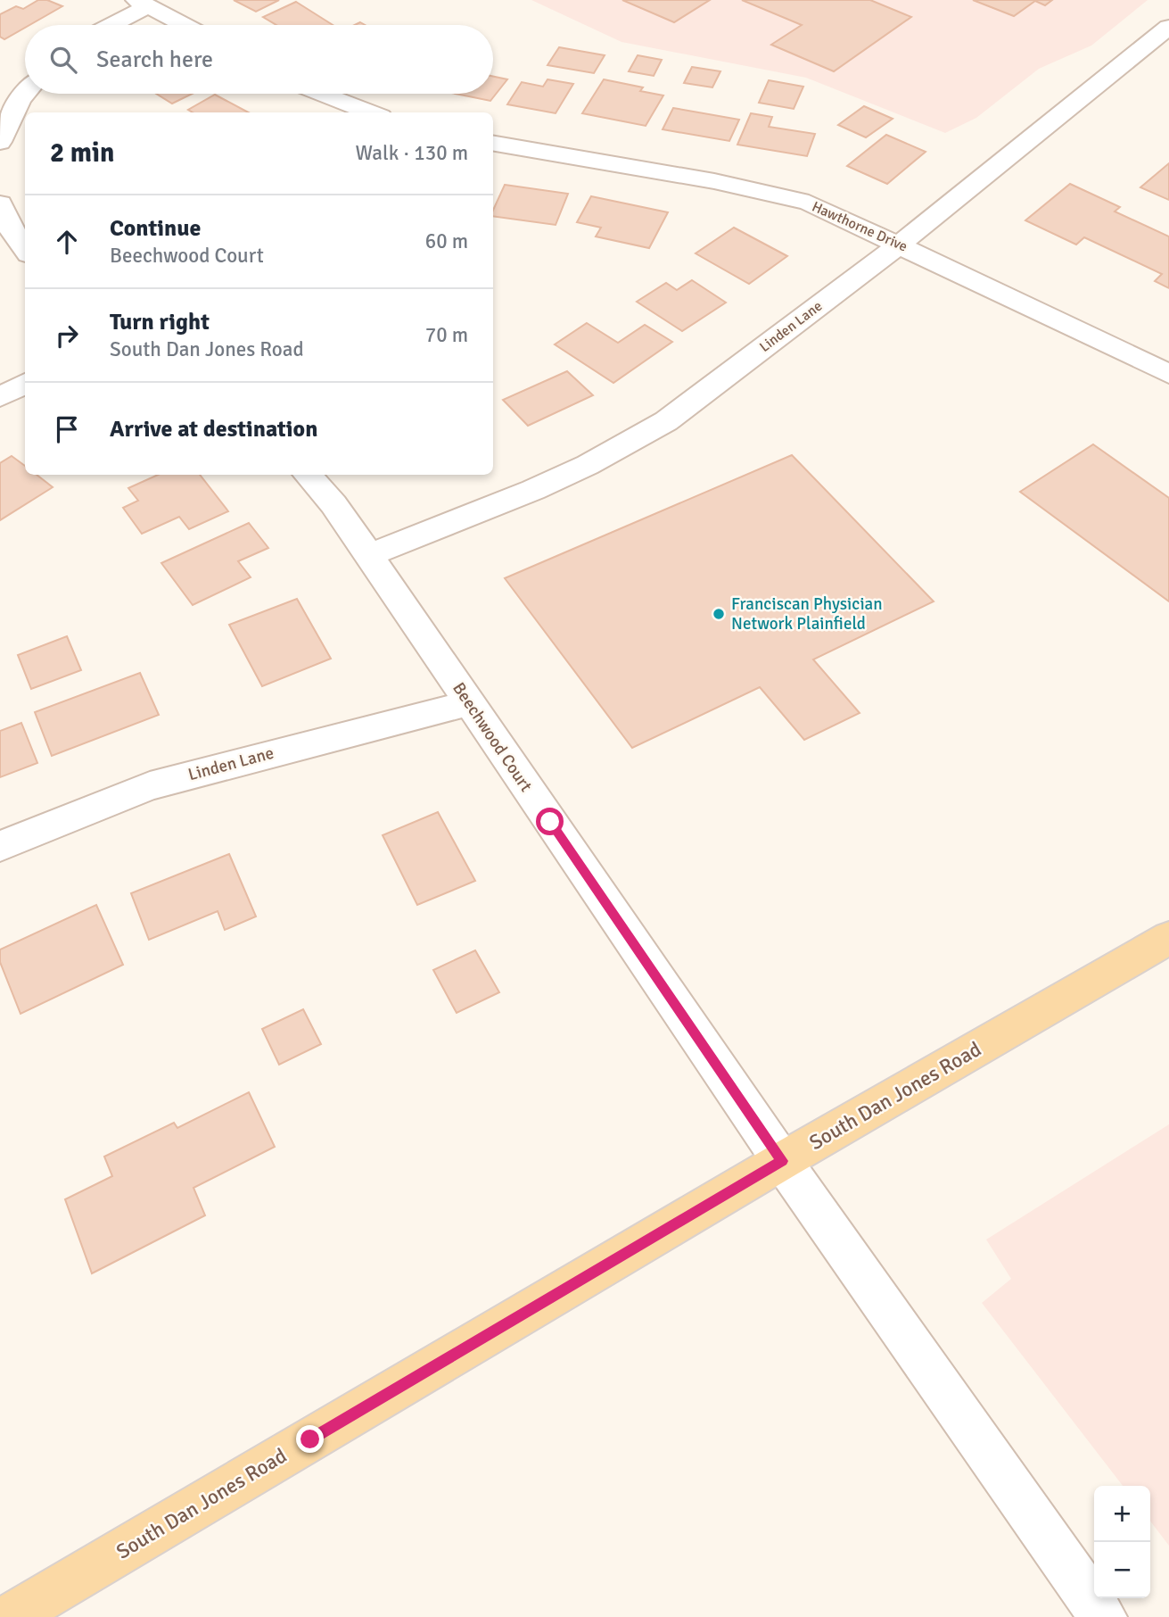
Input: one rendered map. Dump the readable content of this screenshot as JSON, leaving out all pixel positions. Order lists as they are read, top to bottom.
{
  "streets": {
    "main road": ["South Dan Jones Road"],
    "street": ["Hawthorne Drive", "Linden Lane", "Beechwood Court"]
  },
  "crossings": [
    ["Hawthorne Drive", "Linden Lane"],
    ["Linden Lane", "Beechwood Court"],
    ["Beechwood Court", "South Dan Jones Road"]
  ],
  "places": ["Franciscan Physician Network Plainfield"],
  "page": {
    "search": "Search here",
    "heading": ["2 min", "Walk · 130 m"],
    "list": [
      ["Continue", "Beechwood Court", "60 m"],
      ["Turn right", "South Dan Jones Road", "70 m"],
      "Arrive at destination"
    ],
    "map_buttons": ["+", "−"]
  }
}
